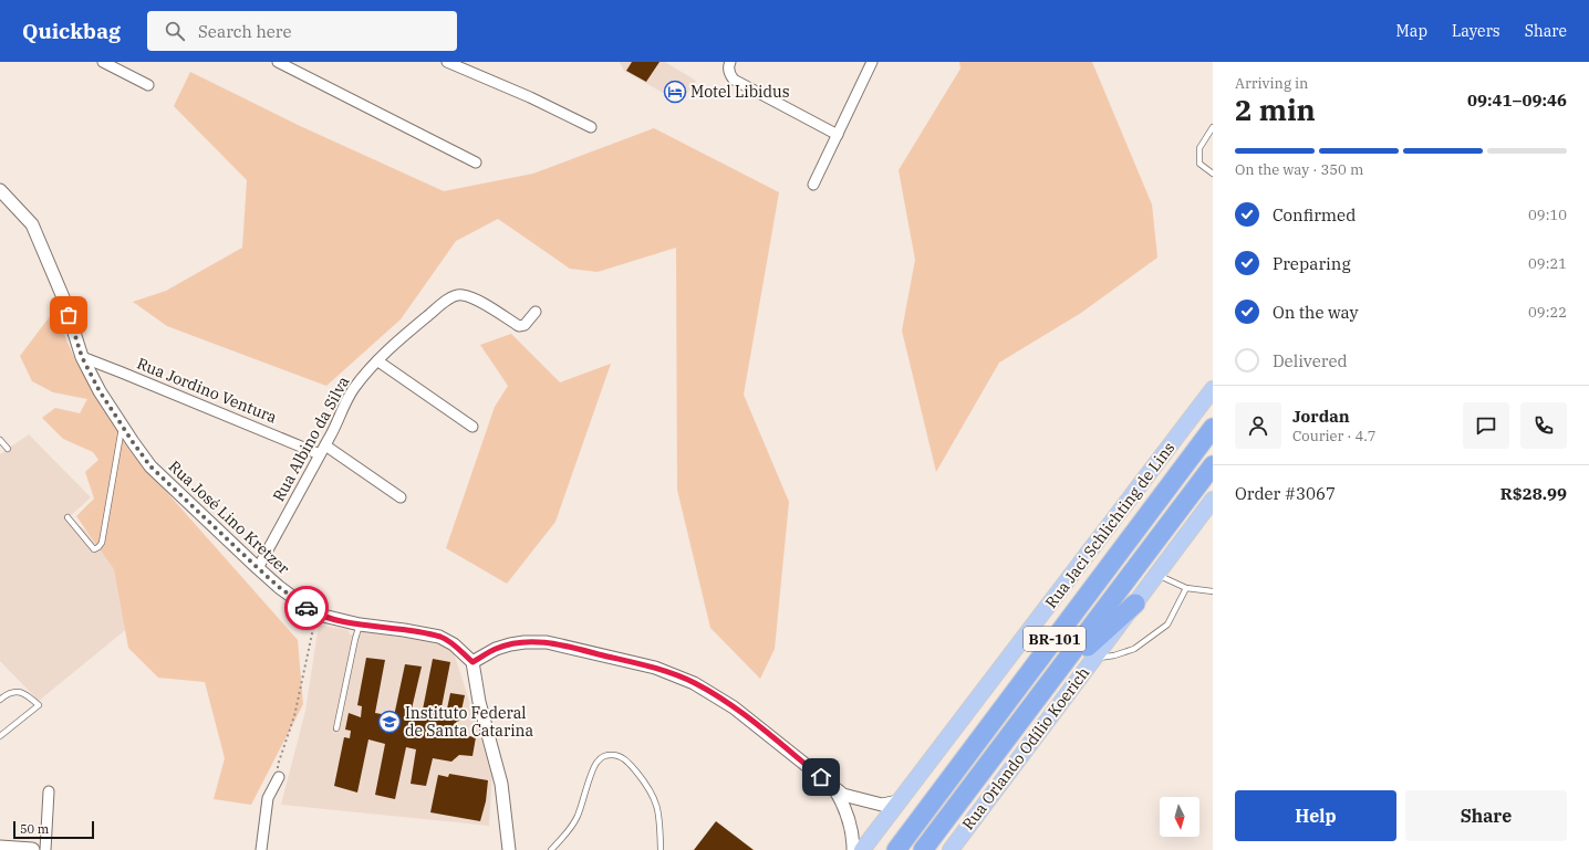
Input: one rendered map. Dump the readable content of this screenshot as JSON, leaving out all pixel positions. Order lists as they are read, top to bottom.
{
  "streets": {
    "highway": ["BR-101"],
    "main road": ["Rua Jaci Schlichting de Lins", "Rua Orlando Odílio Koerich"],
    "street": ["Rua Jordino Ventura", "Rua Albino da Silva", "Rua José Lino Kretzer"]
  },
  "crossings": [
    ["Rua Jordino Ventura", "Rua Albino da Silva"],
    ["Rua Jordino Ventura", "Rua José Lino Kretzer"],
    ["Rua Albino da Silva", "Rua José Lino Kretzer"]
  ],
  "places": {
    "hotel": ["Motel Libidus"],
    "school or university": ["Instituto Federal de Santa Catarina"]
  },
  "scale_bar": "50 m",
  "north": "bottom",
  "page": {
    "header": "Quickbag",
    "search": "Search here",
    "nav": ["Map", "Layers", "Share"],
    "heading": ["2 min", "Arriving in", "09:41–09:46"],
    "panel": [
      "Jordan",
      "Courier · 4.7",
      "Order #3067",
      "R$28.99"
    ],
    "bar": "On the way · 350 m",
    "list": [
      ["Confirmed", "09:10"],
      ["Preparing", "09:21"],
      ["On the way", "09:22"],
      "Delivered"
    ],
    "buttons": ["Help", "Share"],
    "scale": "50 m"
  }
}
